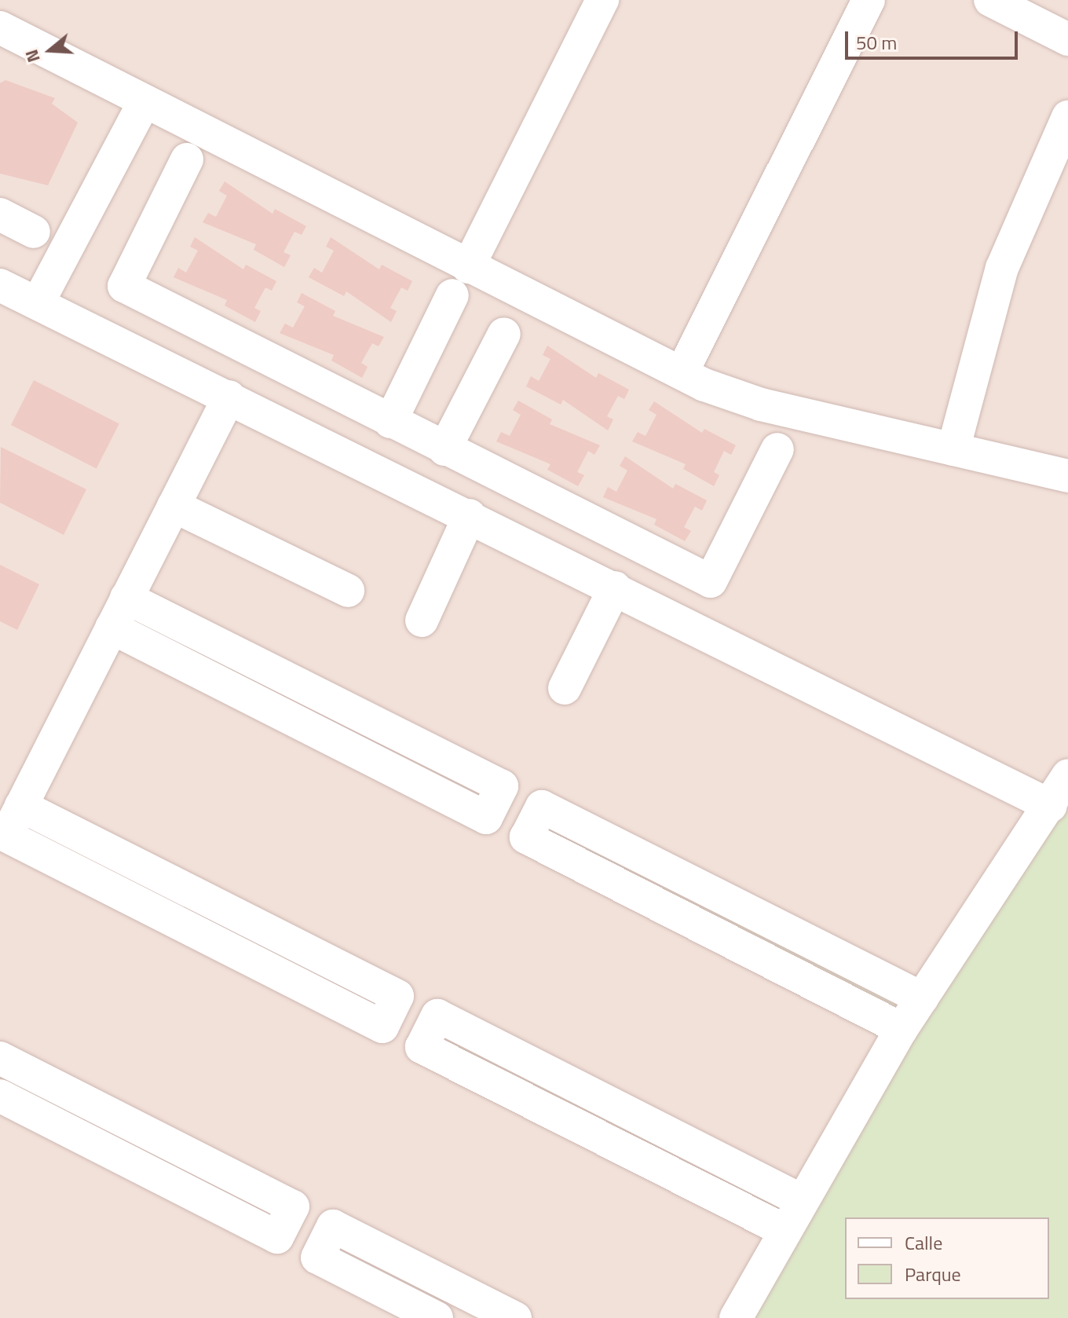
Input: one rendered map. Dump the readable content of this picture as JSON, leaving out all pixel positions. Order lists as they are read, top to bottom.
{
  "legend": ["Calle", "Parque"],
  "scale_bar": "50 m",
  "north": "left"
}
